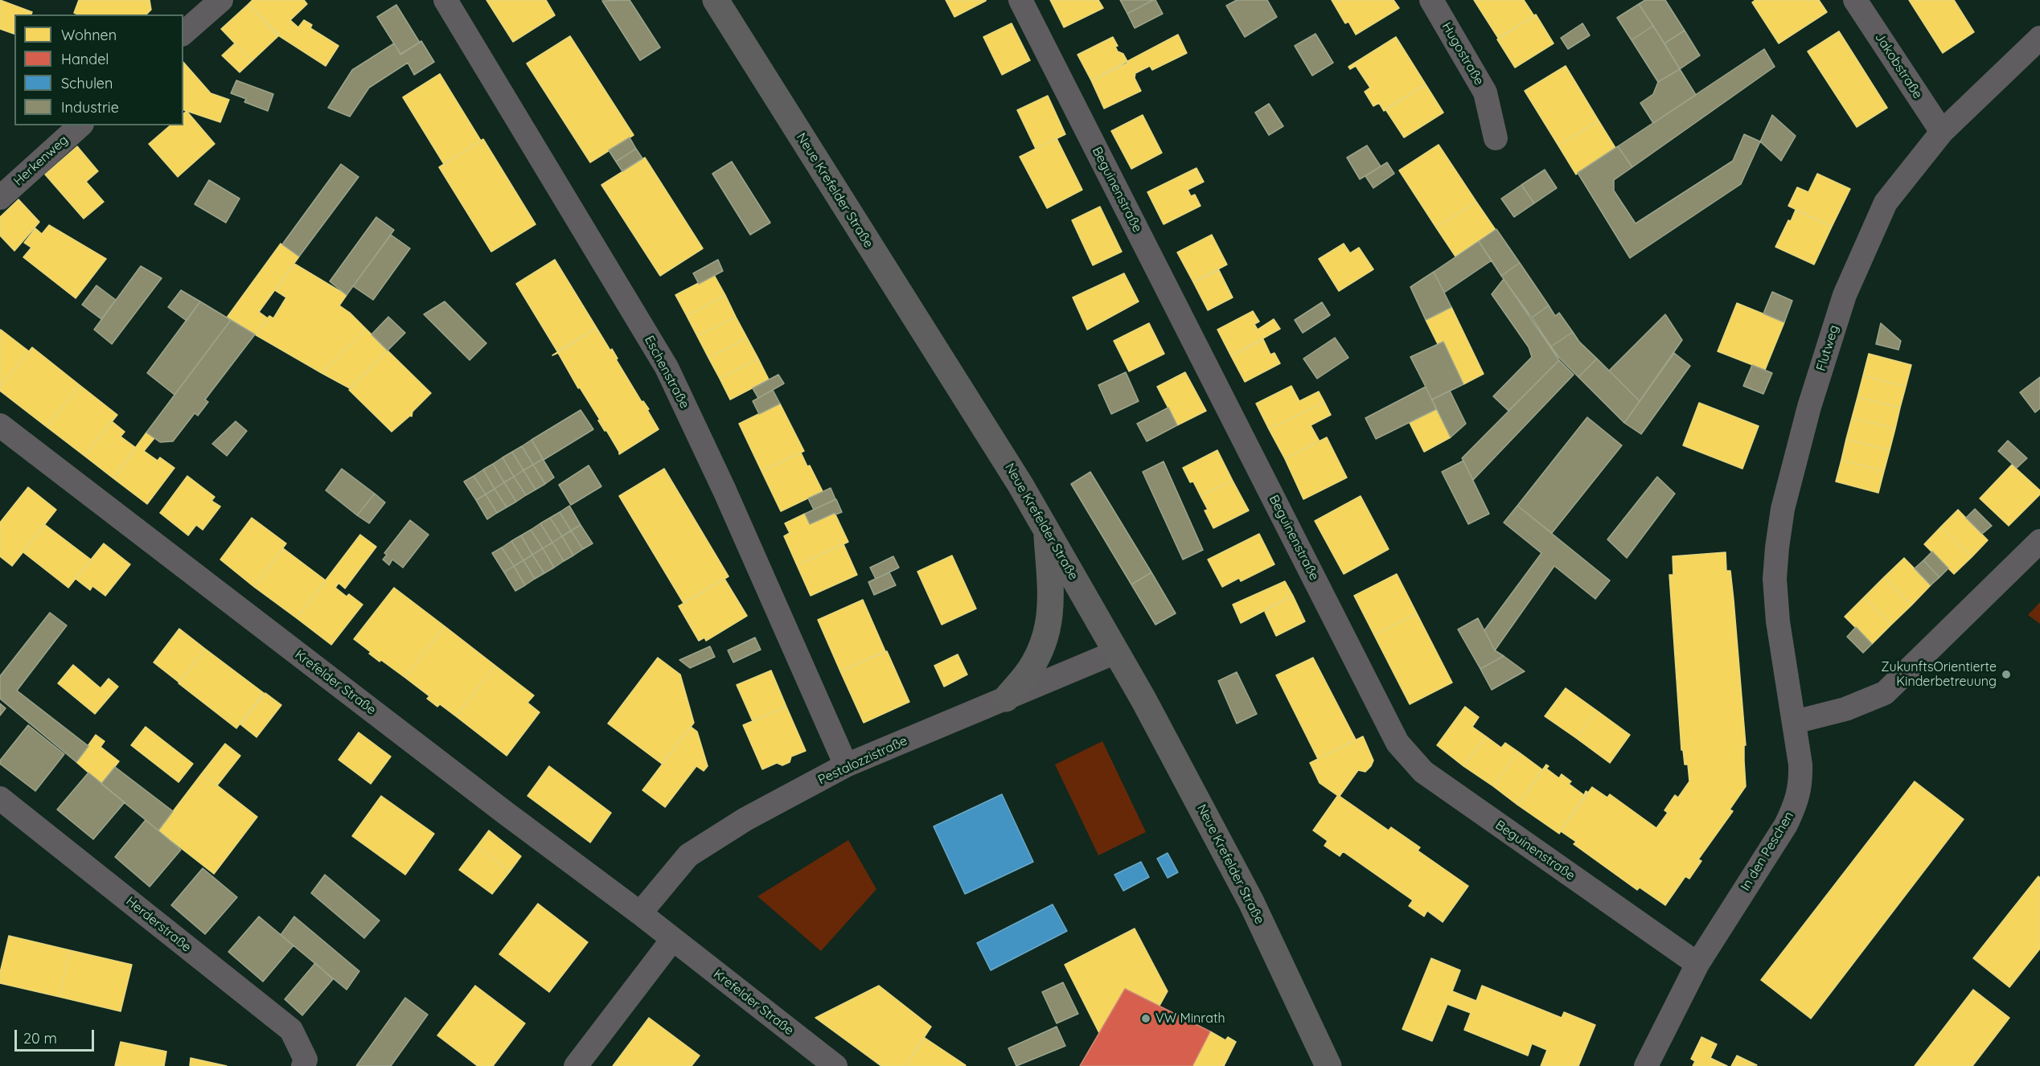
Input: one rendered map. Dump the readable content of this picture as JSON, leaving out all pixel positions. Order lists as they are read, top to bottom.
{
  "streets": {
    "main road": ["Neue Krefelder Straße"],
    "street": [
      "Hugostraße",
      "Jakobstraße",
      "Herkenweg",
      "Beguinenstraße",
      "Flutweg",
      "Eschenstraße",
      "Krefelder Straße",
      "Pestalozzistraße",
      "In den Peschen",
      "Herderstraße"
    ]
  },
  "crossings": [
    ["Jakobstraße", "Flutweg"],
    ["Beguinenstraße", "In den Peschen"],
    ["Neue Krefelder Straße", "Pestalozzistraße"],
    ["Flutweg", "In den Peschen"],
    ["Eschenstraße", "Pestalozzistraße"],
    ["Krefelder Straße", "Pestalozzistraße"]
  ],
  "places": ["ZukunftsOrientierte Kinderbetreuung", "VW Minrath"],
  "legend": [
    "Wohnen",
    "Handel",
    "Schulen",
    "Industrie"
  ],
  "scale_bar": "20 m"
}
